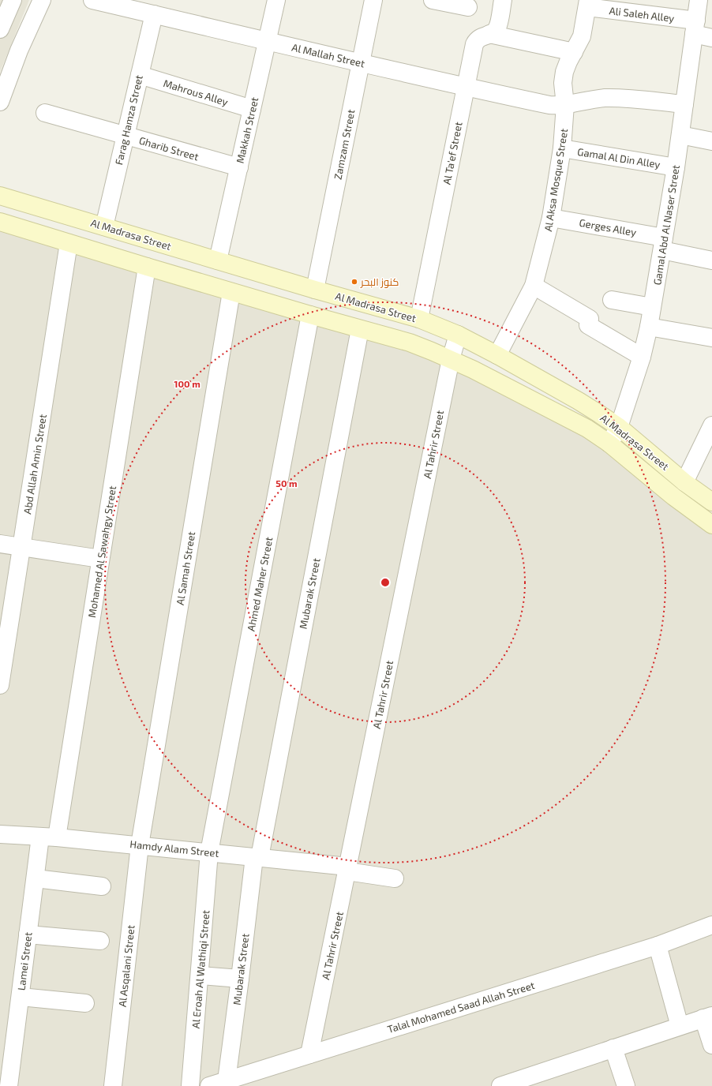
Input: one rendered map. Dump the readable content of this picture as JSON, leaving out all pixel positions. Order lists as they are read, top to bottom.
{
  "streets": {
    "main road": ["Al Madrasa Street"],
    "street": [
      "Ali Saleh Alley",
      "Al Mallah Street",
      "Mahrous Alley",
      "Farag Hamza Street",
      "Makkah Street",
      "Zamzam Street",
      "Gharib Street",
      "Al Ta'ef Street",
      "Gamal Al Din Alley",
      "Al Aksa Mosque Street",
      "Gamal Abd Al Naser Street",
      "Gerges Alley",
      "Al Tahrir Street",
      "Abd Allah Amin Street",
      "Mohamed Al Sawahgy Street",
      "Al Samah Street",
      "Ahmed Maher Street",
      "Mubarak Street",
      "Hamdy Alam Street",
      "Lamei Street",
      "Al Asqalani Street",
      "Al Eroah Al Wathiqi Street",
      "Talal Mohamed Saad Allah Street"
    ]
  },
  "crossings": [
    ["Ali Saleh Alley", "Al Aksa Mosque Street"],
    ["Ali Saleh Alley", "Gamal Abd Al Naser Street"],
    ["Al Mallah Street", "Farag Hamza Street"],
    ["Al Mallah Street", "Makkah Street"],
    ["Al Mallah Street", "Zamzam Street"],
    ["Al Mallah Street", "Al Ta'ef Street"],
    ["Al Mallah Street", "Al Aksa Mosque Street"],
    ["Al Mallah Street", "Gamal Abd Al Naser Street"],
    ["Mahrous Alley", "Farag Hamza Street"],
    ["Mahrous Alley", "Makkah Street"],
    ["Farag Hamza Street", "Gharib Street"],
    ["Farag Hamza Street", "Al Madrasa Street"],
    ["Makkah Street", "Gharib Street"],
    ["Makkah Street", "Al Madrasa Street"],
    ["Zamzam Street", "Al Madrasa Street"],
    ["Al Ta'ef Street", "Al Madrasa Street"],
    ["Gamal Al Din Alley", "Al Aksa Mosque Street"],
    ["Gamal Al Din Alley", "Gamal Abd Al Naser Street"],
    ["Al Aksa Mosque Street", "Gerges Alley"],
    ["Al Aksa Mosque Street", "Al Madrasa Street"],
    ["Gamal Abd Al Naser Street", "Gerges Alley"],
    ["Gamal Abd Al Naser Street", "Al Madrasa Street"],
    ["Al Madrasa Street", "Al Tahrir Street"],
    ["Al Madrasa Street", "Abd Allah Amin Street"],
    ["Al Madrasa Street", "Mohamed Al Sawahgy Street"],
    ["Al Madrasa Street", "Al Samah Street"],
    ["Al Madrasa Street", "Ahmed Maher Street"],
    ["Al Madrasa Street", "Mubarak Street"],
    ["Al Tahrir Street", "Hamdy Alam Street"],
    ["Al Tahrir Street", "Talal Mohamed Saad Allah Street"],
    ["Mohamed Al Sawahgy Street", "Hamdy Alam Street"],
    ["Mohamed Al Sawahgy Street", "Lamei Street"],
    ["Al Samah Street", "Hamdy Alam Street"],
    ["Al Samah Street", "Al Asqalani Street"],
    ["Ahmed Maher Street", "Hamdy Alam Street"],
    ["Ahmed Maher Street", "Al Eroah Al Wathiqi Street"],
    ["Mubarak Street", "Hamdy Alam Street"],
    ["Mubarak Street", "Talal Mohamed Saad Allah Street"],
    ["Hamdy Alam Street", "Lamei Street"],
    ["Hamdy Alam Street", "Al Asqalani Street"],
    ["Hamdy Alam Street", "Al Eroah Al Wathiqi Street"]
  ],
  "places": ["كنوز البحر"],
  "rings": ["100 m", "50 m"]
}
